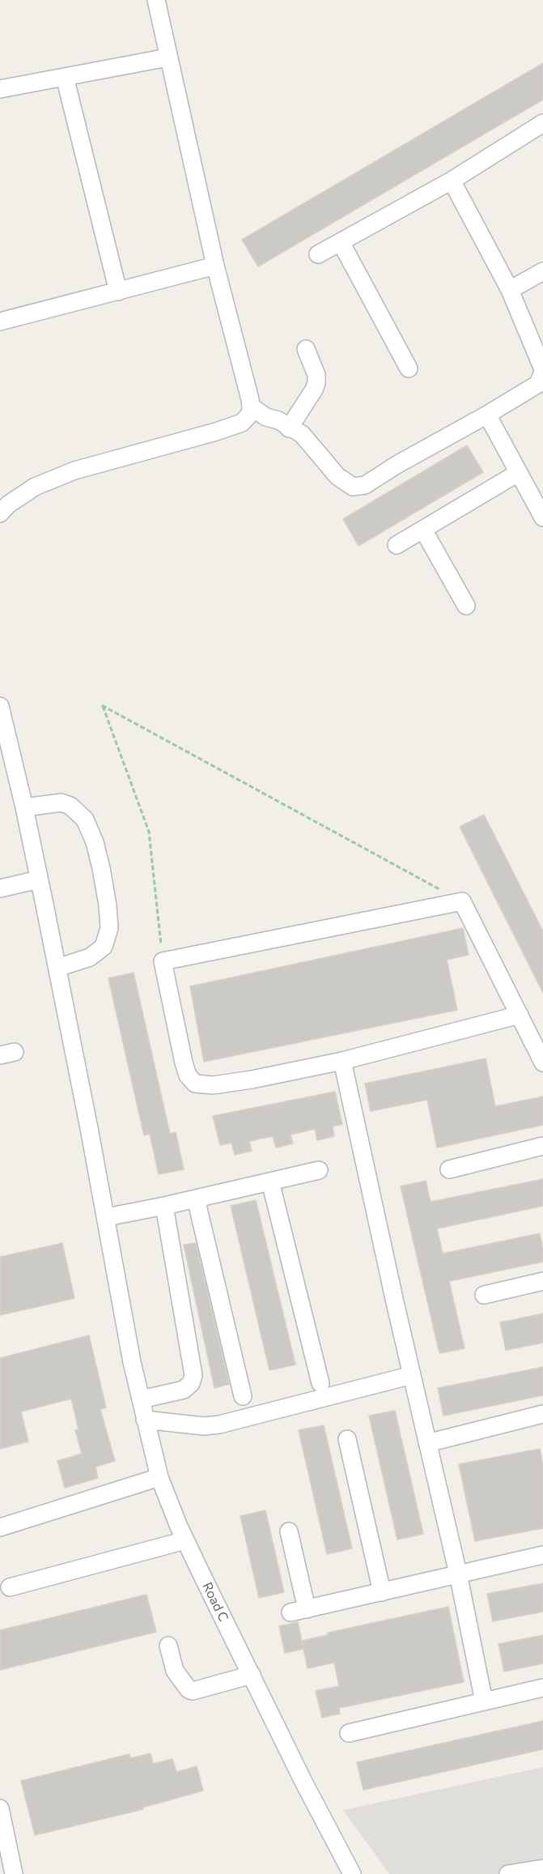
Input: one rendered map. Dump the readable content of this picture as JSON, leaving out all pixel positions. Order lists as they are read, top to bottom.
{
  "streets": {
    "street": ["Road C"]
  }
}
